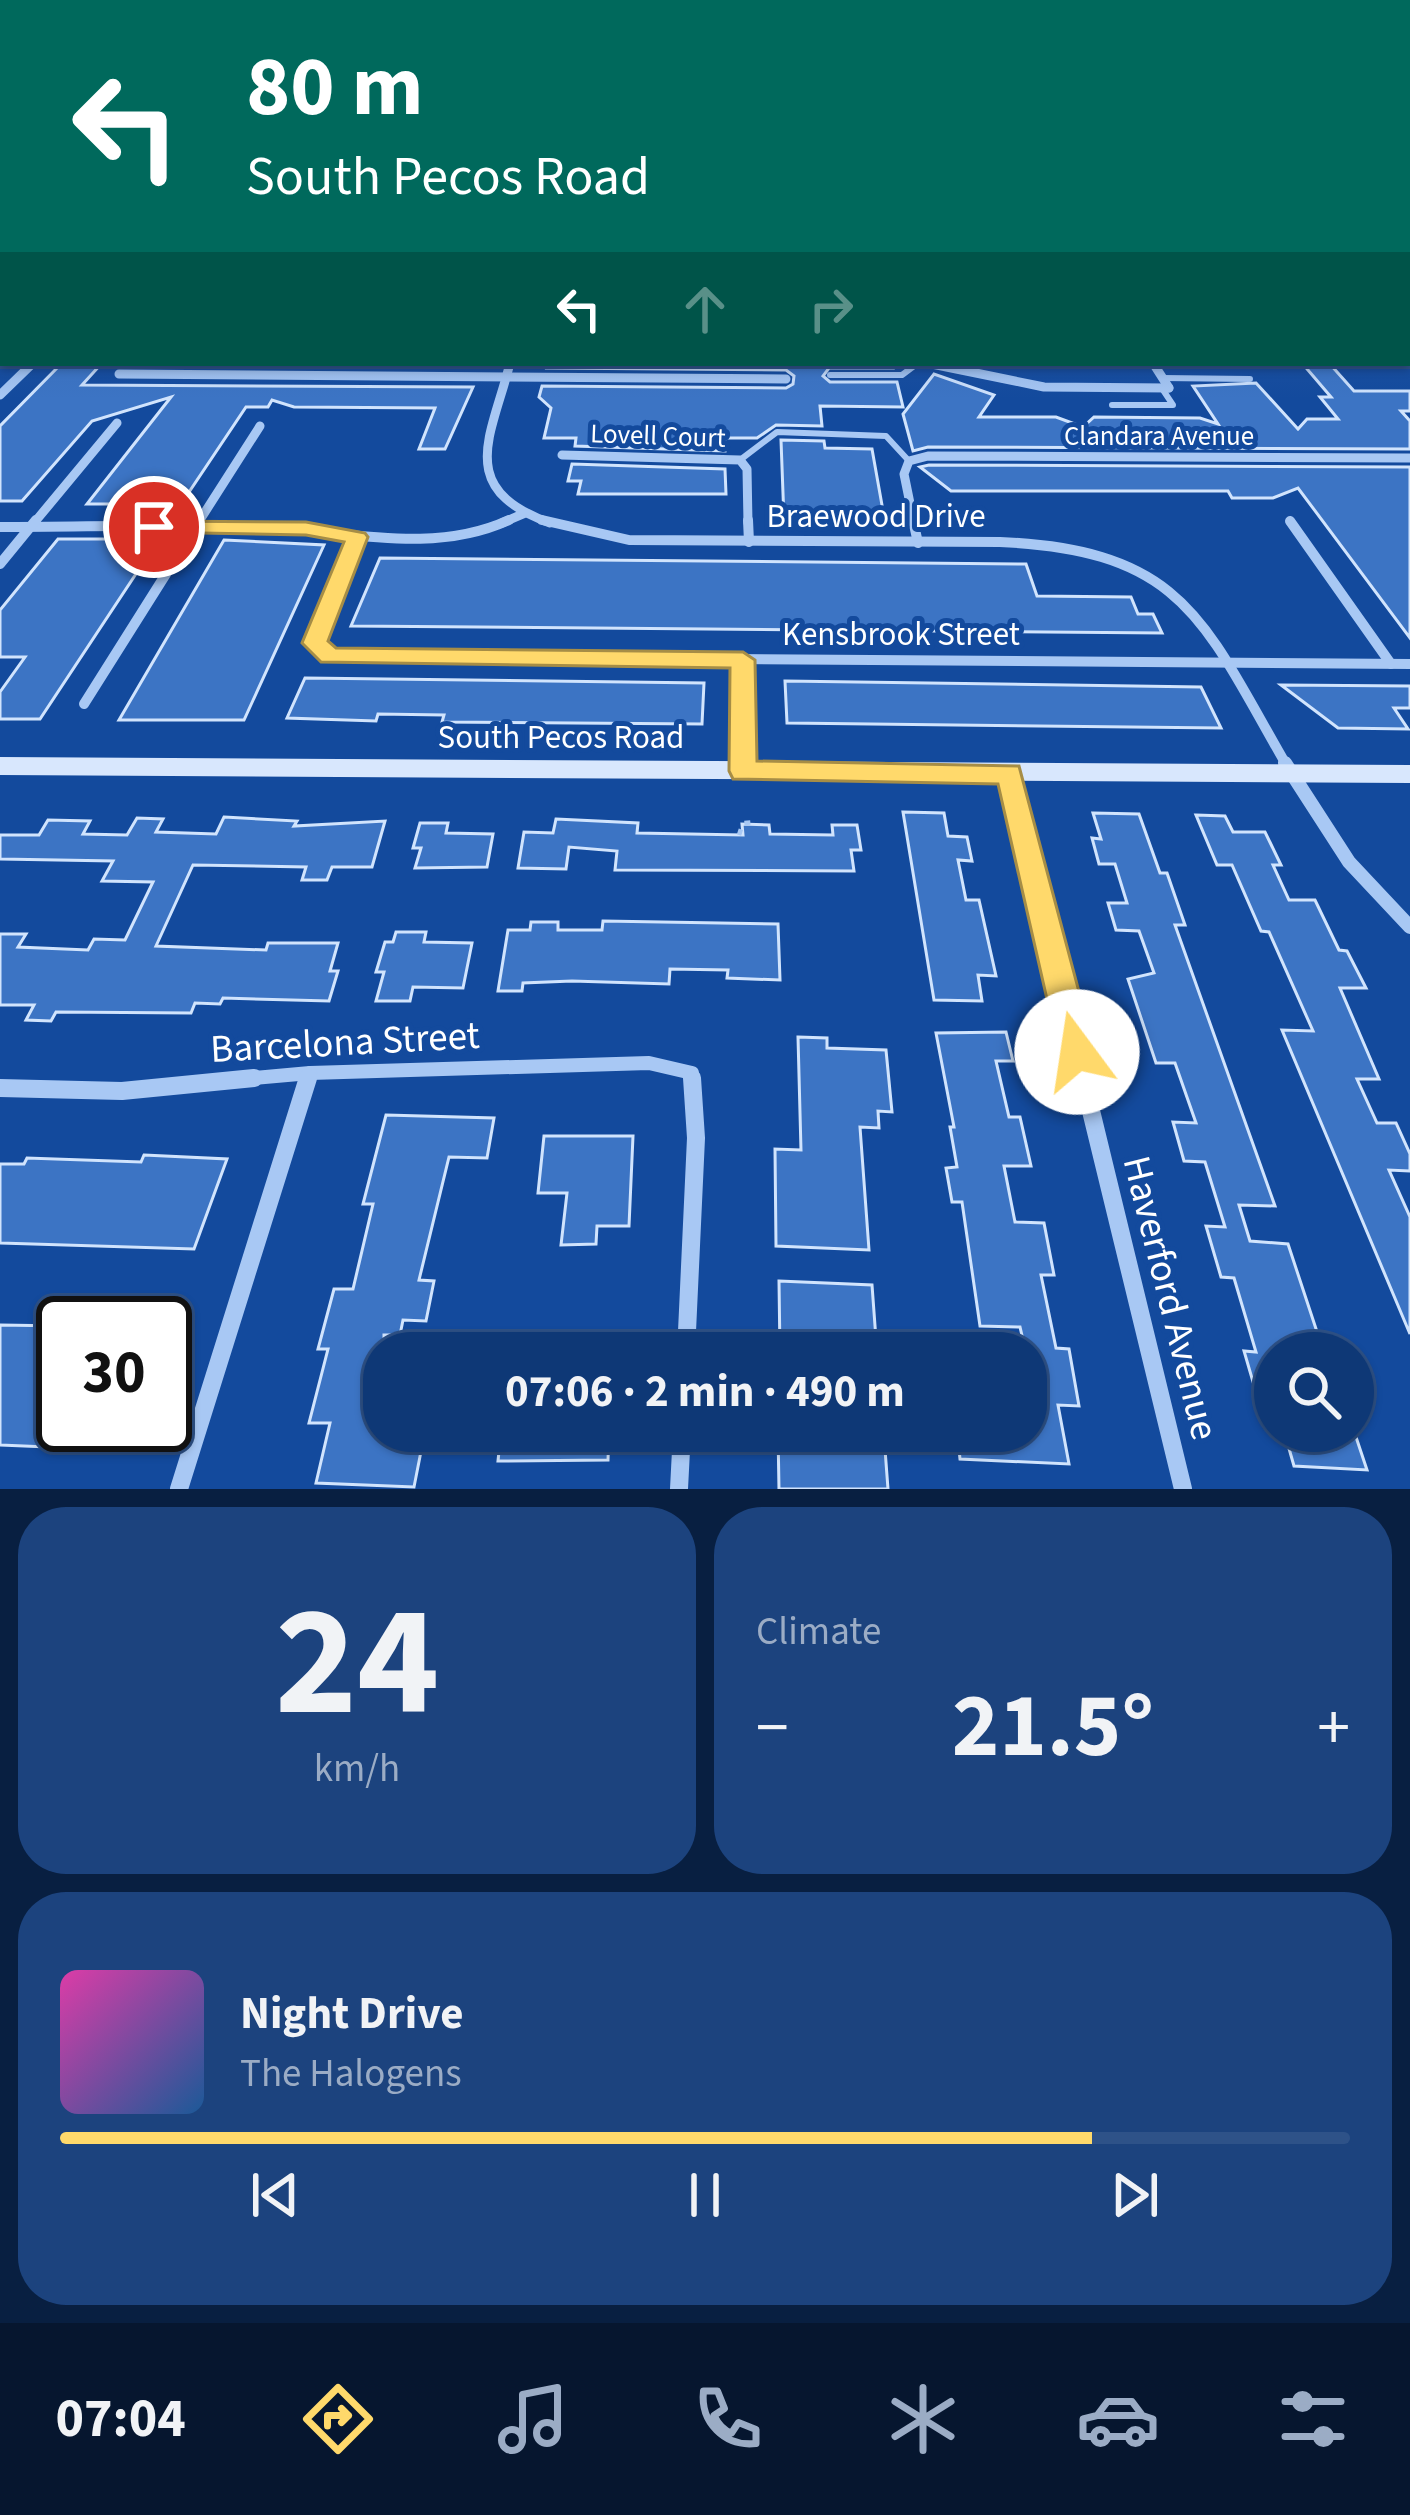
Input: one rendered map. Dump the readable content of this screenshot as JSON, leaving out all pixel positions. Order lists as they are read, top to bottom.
{
  "streets": {
    "street": [
      "Lovell Court",
      "Clandara Avenue",
      "Braewood Drive",
      "Kensbrook Street",
      "South Pecos Road",
      "Barcelona Street",
      "Haverford Avenue"
    ]
  },
  "crossings": [
    ["Lovell Court", "Braewood Drive"],
    ["Braewood Drive", "Kensbrook Street"],
    ["Braewood Drive", "South Pecos Road"],
    ["South Pecos Road", "Haverford Avenue"]
  ],
  "page": {
    "turn": ["80 m", "South Pecos Road"],
    "limit": "30",
    "trip": "07:06 · 2 min · 490 m",
    "tile": [
      ["24", "km/h"],
      "Climate"
    ],
    "heat": ["−", "21.5°", "+"],
    "song": ["Night Drive", "The Halogens"],
    "tabs": "07:04"
  }
}
